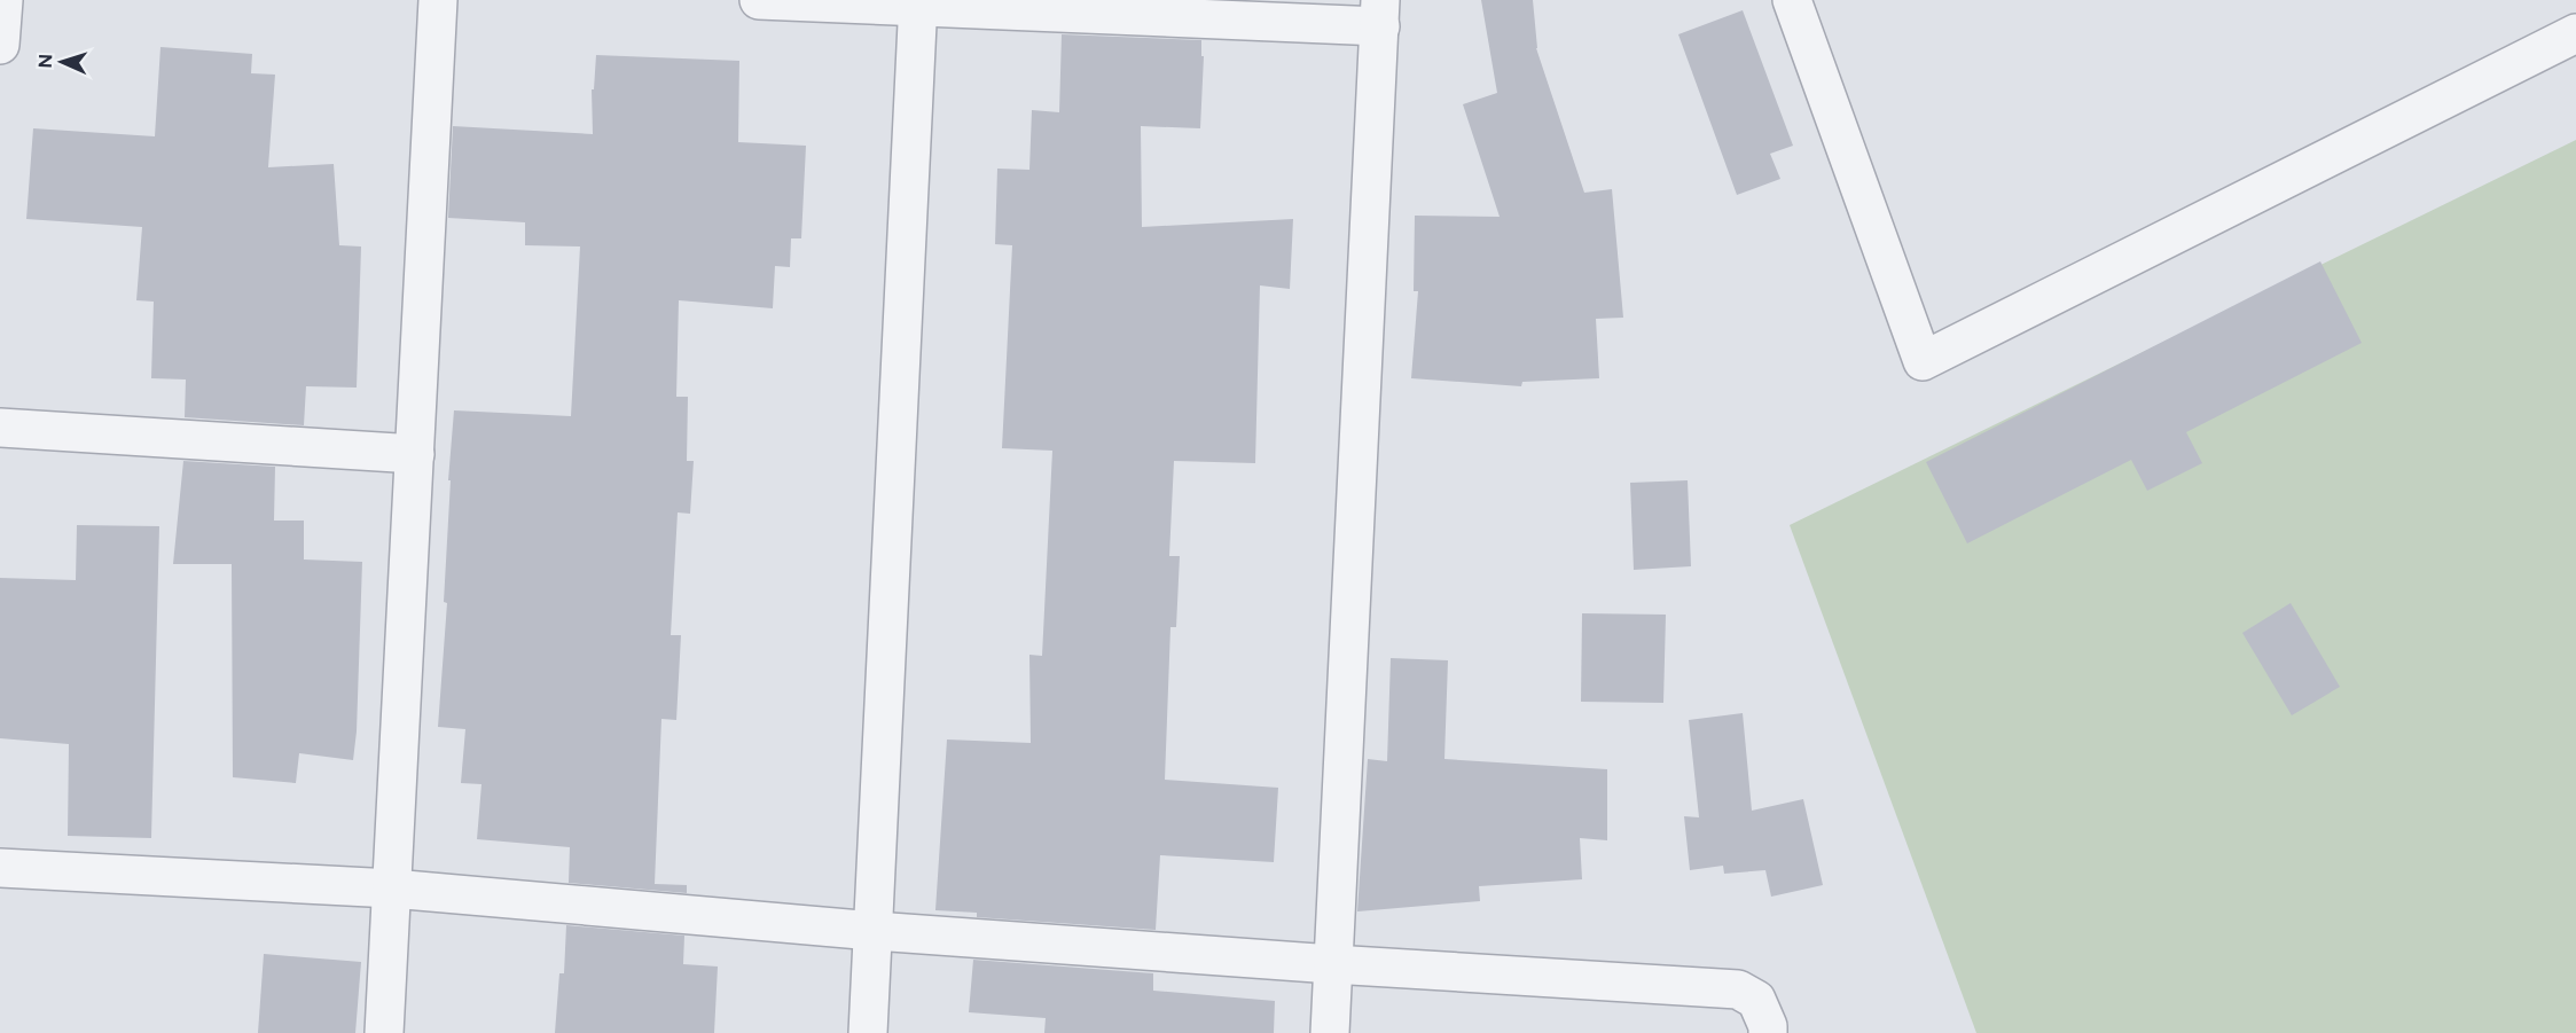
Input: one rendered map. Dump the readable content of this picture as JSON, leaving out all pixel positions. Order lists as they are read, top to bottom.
{
  "north": "left"
}
